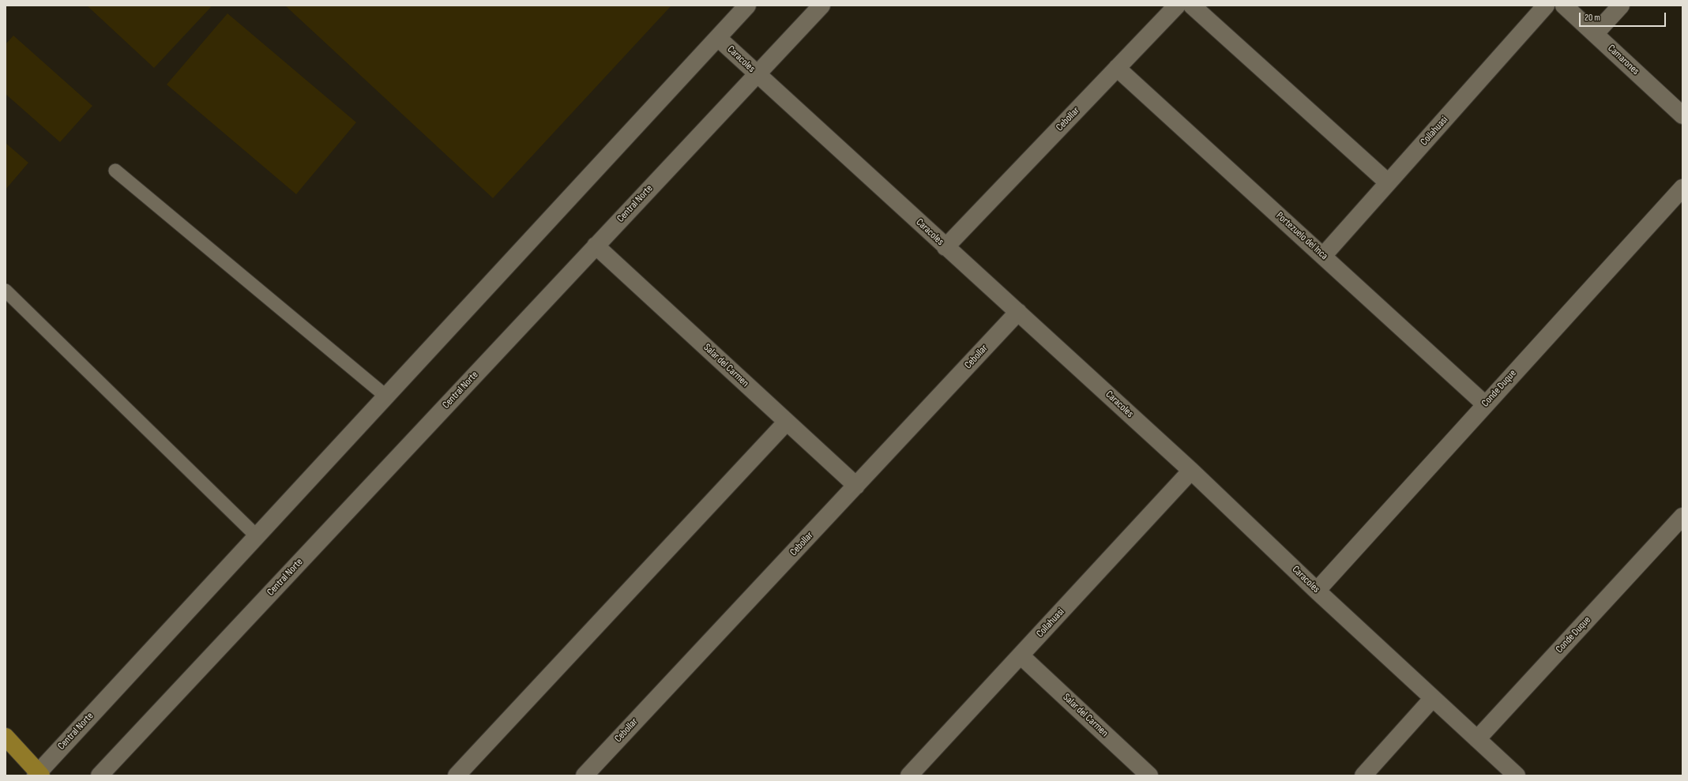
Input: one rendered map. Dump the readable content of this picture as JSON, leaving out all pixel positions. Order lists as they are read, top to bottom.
{
  "streets": {
    "street": [
      "Caracoles",
      "Camarones",
      "Cebollar",
      "Collahuasi",
      "Central Norte",
      "Portezuelo del Inca",
      "Salar del Carmen",
      "Conde Duque"
    ]
  },
  "crossings": [
    ["Caracoles", "Cebollar"],
    ["Caracoles", "Collahuasi"],
    ["Caracoles", "Central Norte"],
    ["Caracoles", "Conde Duque"],
    ["Cebollar", "Portezuelo del Inca"],
    ["Cebollar", "Salar del Carmen"],
    ["Collahuasi", "Portezuelo del Inca"],
    ["Collahuasi", "Salar del Carmen"],
    ["Central Norte", "Salar del Carmen"],
    ["Portezuelo del Inca", "Conde Duque"]
  ],
  "scale_bar": "20 m"
}
